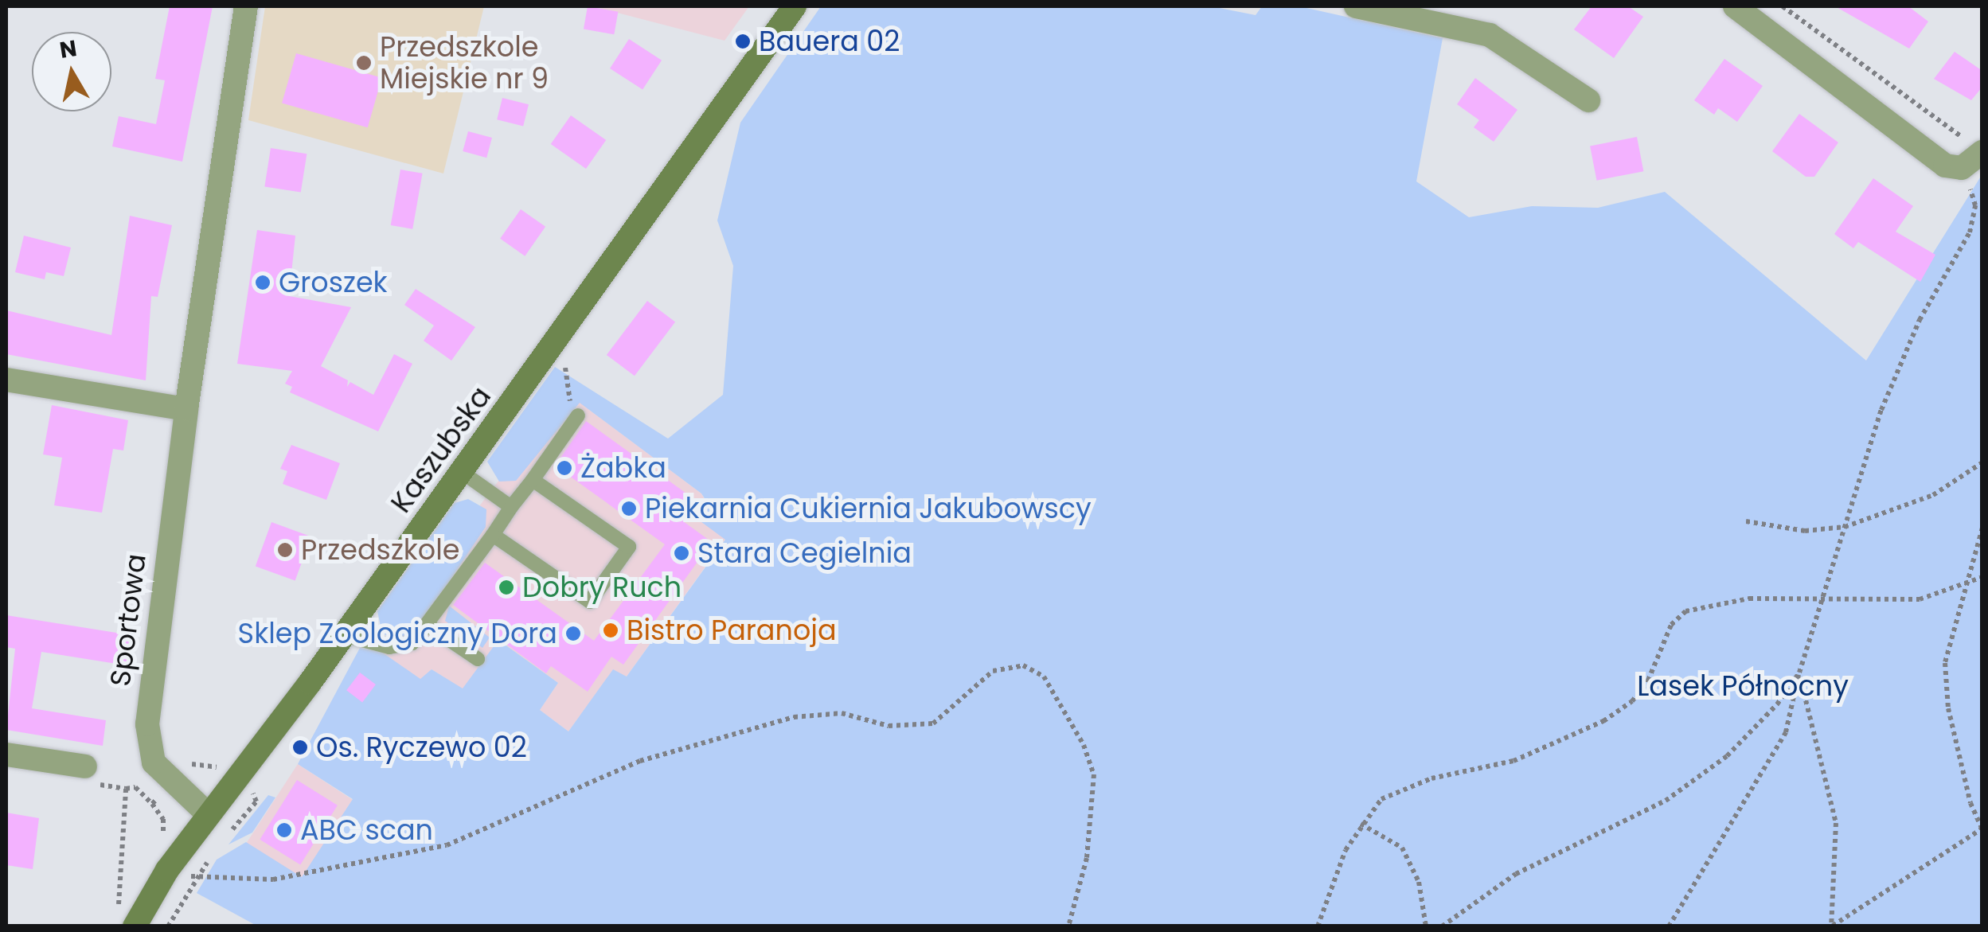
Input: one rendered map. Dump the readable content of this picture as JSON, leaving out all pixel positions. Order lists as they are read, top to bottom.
{
  "streets": {
    "main road": ["Kaszubska"],
    "street": ["Sportowa"]
  },
  "crossings": [
    ["Kaszubska", "Sportowa"]
  ],
  "parks": ["Lasek Północny"],
  "places": [
    "Bauera 02",
    "Przedszkole Miejskie nr 9",
    "Groszek",
    "Żabka",
    "Piekarnia Cukiernia Jakubowscy",
    "Przedszkole",
    "Stara Cegielnia",
    "Dobry Ruch",
    "Bistro Paranoja",
    "Sklep Zoologiczny Dora",
    "Os. Ryczewo 02",
    "ABC scan"
  ],
  "north": "top"
}
